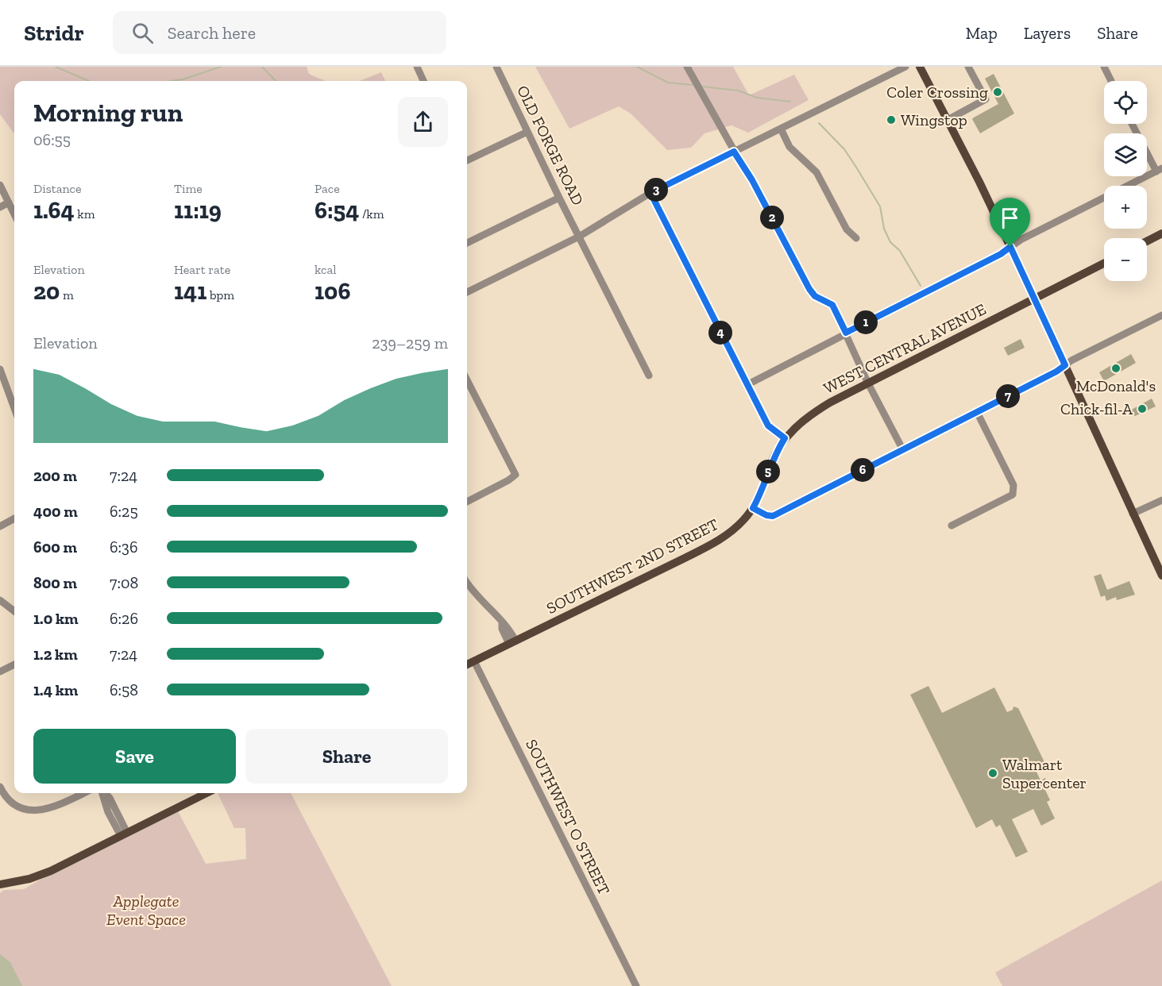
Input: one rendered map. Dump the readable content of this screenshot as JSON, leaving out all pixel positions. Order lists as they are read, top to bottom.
{
  "streets": {
    "main road": ["WEST CENTRAL AVENUE", "SOUTHWEST 2ND STREET"],
    "street": ["OLD FORGE ROAD", "SOUTHWEST O STREET"]
  },
  "crossings": [
    ["WEST CENTRAL AVENUE", "SOUTHWEST 2ND STREET"],
    ["SOUTHWEST 2ND STREET", "SOUTHWEST O STREET"]
  ],
  "parks": ["Applegate Event Space"],
  "places": [
    "Coler Crossing",
    "Wingstop",
    "McDonald's",
    "Chick-fil-A",
    "Walmart Supercenter"
  ],
  "page": {
    "header": "Stridr",
    "search": "Search here",
    "nav": ["Map", "Layers", "Share"],
    "map_buttons": ["+", "−"],
    "heading": ["Morning run", "06:55"],
    "stats": [
      ["Distance", "1.64 km"],
      ["Time", "11:19"],
      ["Pace", "6:54 /km"],
      ["Elevation", "20 m"],
      ["Heart rate", "141 bpm"],
      ["kcal", "106"]
    ],
    "pins": [
      "3",
      "2",
      "1",
      "4",
      "7",
      "6",
      "5"
    ],
    "chart": ["Elevation", "239–259 m"],
    "list": [
      {
        "name": "200 m",
        "note": "7:24"
      },
      {
        "name": "400 m",
        "note": "6:25"
      },
      {
        "name": "600 m",
        "note": "6:36"
      },
      {
        "name": "800 m",
        "note": "7:08"
      },
      {
        "name": "1.0 km",
        "note": "6:26"
      },
      {
        "name": "1.2 km",
        "note": "7:24"
      },
      {
        "name": "1.4 km",
        "note": "6:58"
      }
    ],
    "buttons": ["Save", "Share"]
  }
}
